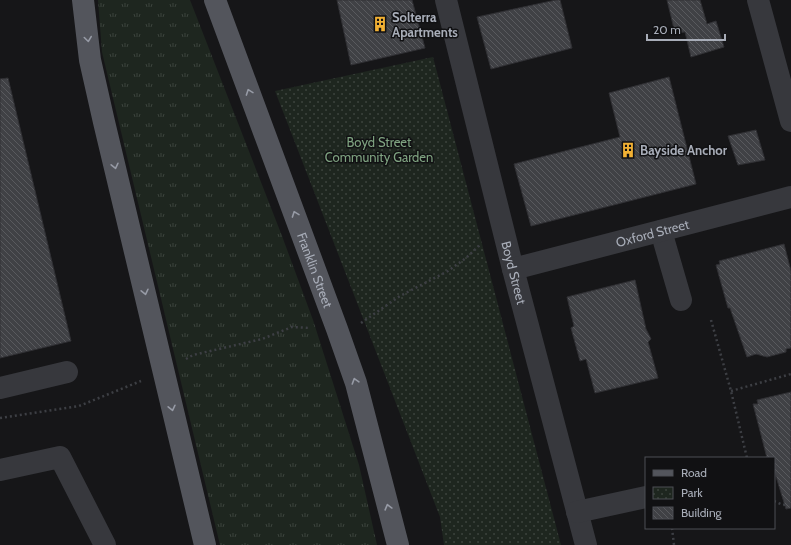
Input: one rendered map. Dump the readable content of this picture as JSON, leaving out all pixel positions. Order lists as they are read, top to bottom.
{
  "streets": {
    "main road": ["Franklin Street"],
    "street": ["Oxford Street", "Boyd Street"]
  },
  "crossings": [
    ["Oxford Street", "Boyd Street"]
  ],
  "parks": ["Boyd Street Community Garden"],
  "places": {
    "building": ["Solterra Apartments", "Bayside Anchor"]
  },
  "legend": ["Road", "Park", "Building"],
  "scale_bar": "20 m"
}
